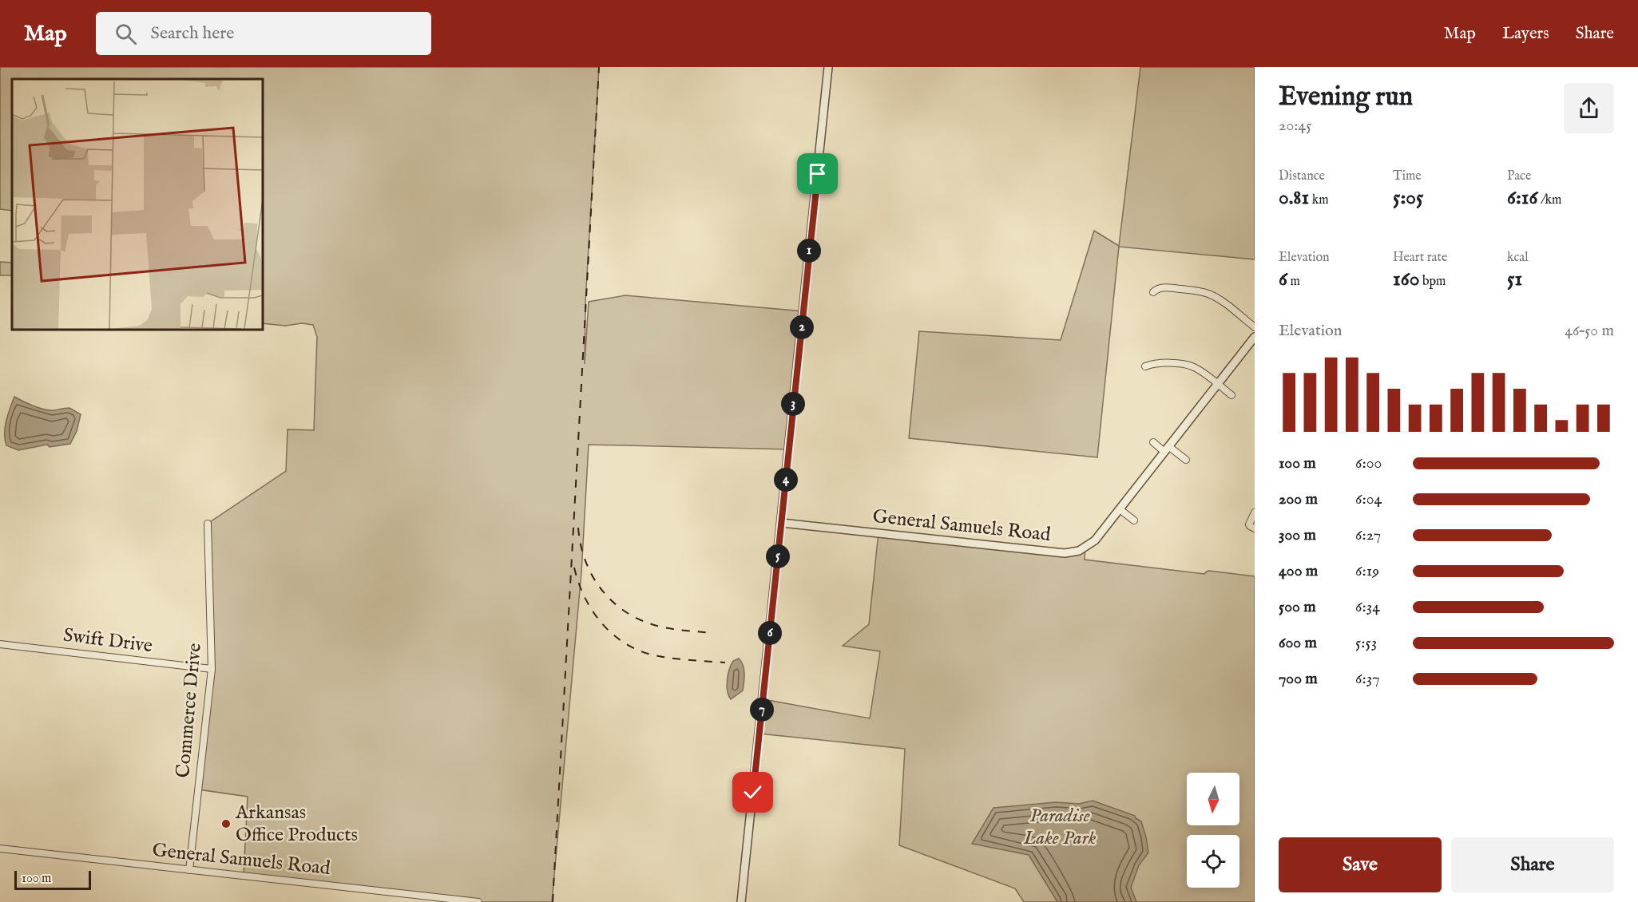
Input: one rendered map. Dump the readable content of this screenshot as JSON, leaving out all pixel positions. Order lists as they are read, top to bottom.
{
  "streets": {
    "street": ["General Samuels Road", "Swift Drive", "Commerce Drive"]
  },
  "crossings": [
    ["General Samuels Road", "Commerce Drive"],
    ["Swift Drive", "Commerce Drive"]
  ],
  "parks": ["Paradise Lake Park"],
  "places": ["Arkansas Office Products"],
  "scale_bar": "100 m",
  "north": "bottom",
  "page": {
    "header": "Map",
    "search": "Search here",
    "nav": ["Map", "Layers", "Share"],
    "heading": ["Evening run", "20:45"],
    "stats": [
      ["Distance", "0.81 km"],
      ["Time", "5:05"],
      ["Pace", "6:16 /km"],
      ["Elevation", "6 m"],
      ["Heart rate", "160 bpm"],
      ["kcal", "51"]
    ],
    "pins": [
      "1",
      "2",
      "3",
      "4",
      "5",
      "6",
      "7"
    ],
    "chart": ["Elevation", "46–50 m"],
    "list": [
      {
        "name": "100 m",
        "note": "6:00"
      },
      {
        "name": "200 m",
        "note": "6:04"
      },
      {
        "name": "300 m",
        "note": "6:27"
      },
      {
        "name": "400 m",
        "note": "6:19"
      },
      {
        "name": "500 m",
        "note": "6:34"
      },
      {
        "name": "600 m",
        "note": "5:53"
      },
      {
        "name": "700 m",
        "note": "6:37"
      }
    ],
    "buttons": ["Save", "Share"],
    "scale": "100 m"
  }
}
